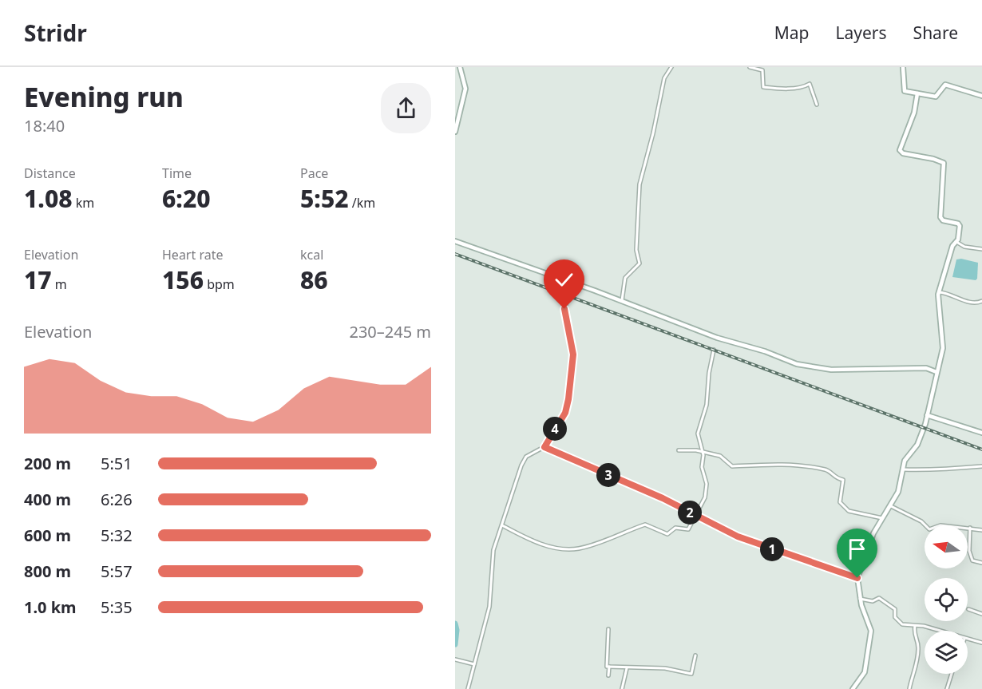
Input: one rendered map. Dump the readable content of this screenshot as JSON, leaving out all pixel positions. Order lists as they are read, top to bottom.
{
  "north": "left",
  "page": {
    "header": "Stridr",
    "nav": ["Map", "Layers", "Share"],
    "heading": ["Evening run", "18:40"],
    "stats": [
      ["Distance", "1.08 km"],
      ["Time", "6:20"],
      ["Pace", "5:52 /km"],
      ["Elevation", "17 m"],
      ["Heart rate", "156 bpm"],
      ["kcal", "86"]
    ],
    "chart": ["Elevation", "230–245 m"],
    "pins": [
      "4",
      "3",
      "2",
      "1"
    ],
    "list": [
      {
        "name": "200 m",
        "note": "5:51"
      },
      {
        "name": "400 m",
        "note": "6:26"
      },
      {
        "name": "600 m",
        "note": "5:32"
      },
      {
        "name": "800 m",
        "note": "5:57"
      },
      {
        "name": "1.0 km",
        "note": "5:35"
      }
    ]
  }
}
